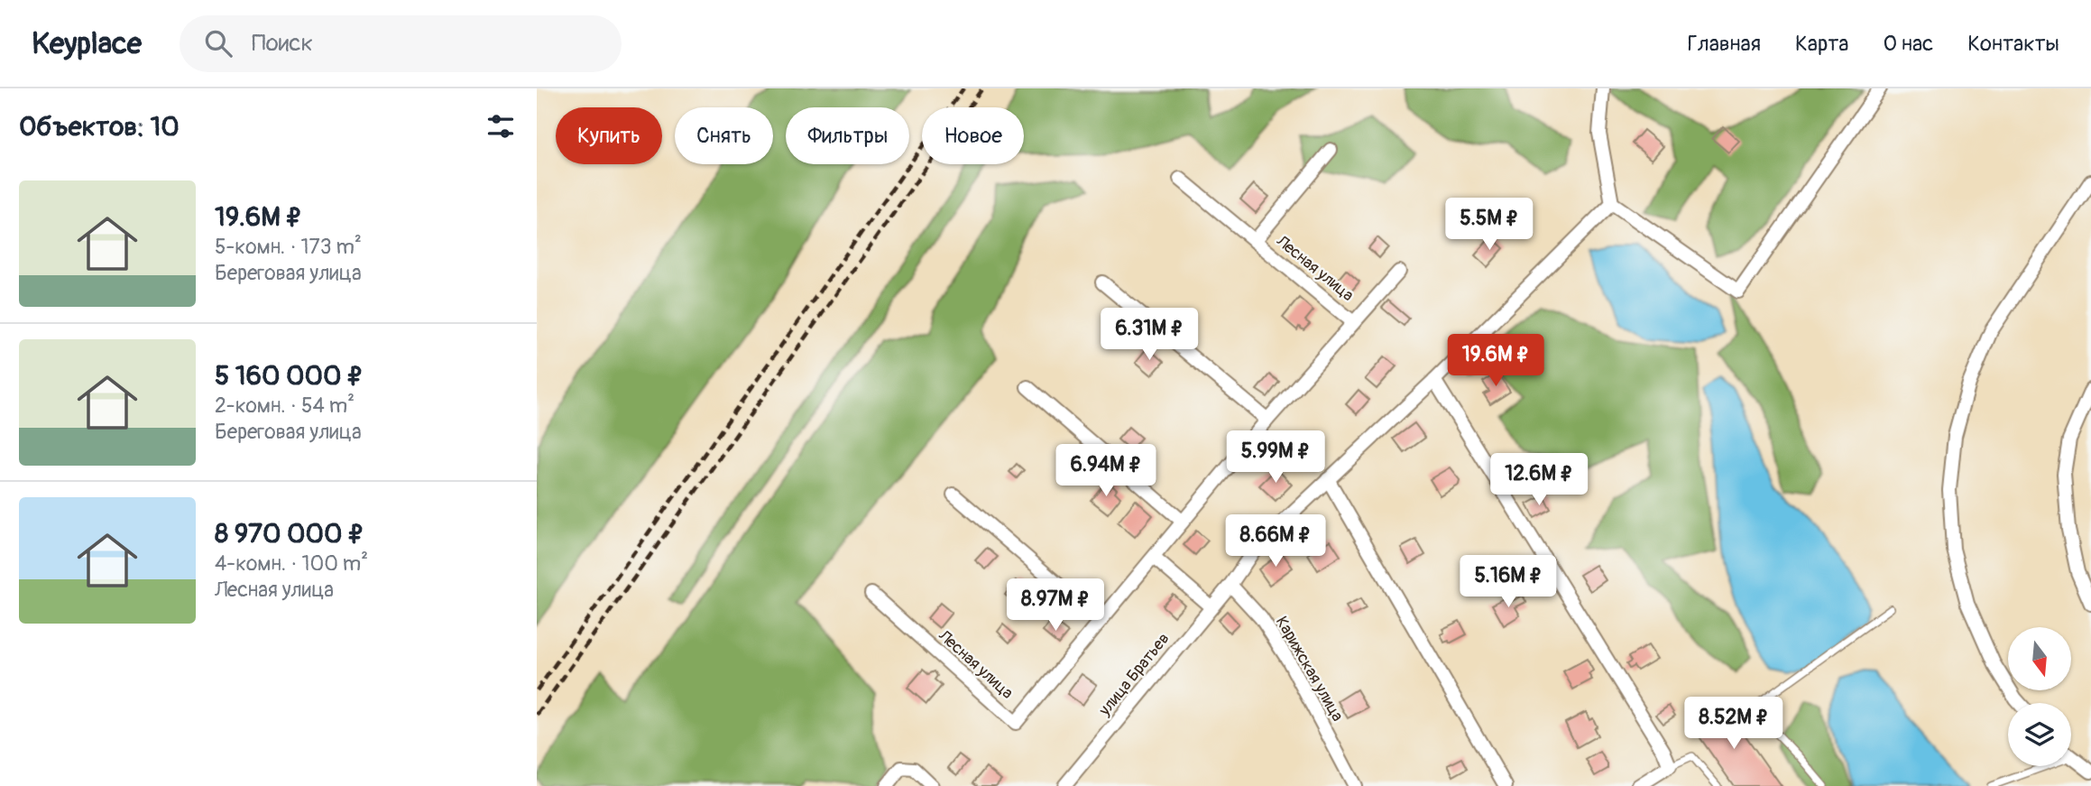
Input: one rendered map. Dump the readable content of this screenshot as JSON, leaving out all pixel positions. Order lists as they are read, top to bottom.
{
  "streets": {
    "street": ["Лесная улица", "Карижская улица", "улица Братьев"]
  },
  "crossings": [
    ["Карижская улица", "улица Братьев"]
  ],
  "north": "bottom",
  "page": {
    "header": "Keyplace",
    "search": "Поиск",
    "nav": [
      "Главная",
      "Карта",
      "О нас",
      "Контакты"
    ],
    "heading": "Объектов: 10",
    "chip": [
      "Купить",
      "Снять",
      "Фильтры",
      "Новое"
    ],
    "list": [
      {
        "name": "19.6M ₽",
        "note": "5-комн. · 173 m² · Береговая улица"
      },
      {
        "name": "5 160 000 ₽",
        "note": "2-комн. · 54 m² · Береговая улица"
      },
      {
        "name": "8 970 000 ₽",
        "note": "4-комн. · 100 m² · Лесная улица"
      }
    ],
    "price": [
      "5.5M ₽",
      "6.31M ₽",
      "19.6M ₽",
      "5.99M ₽",
      "6.94M ₽",
      "12.6M ₽",
      "8.66M ₽",
      "5.16M ₽",
      "8.97M ₽",
      "8.52M ₽"
    ]
  }
}
